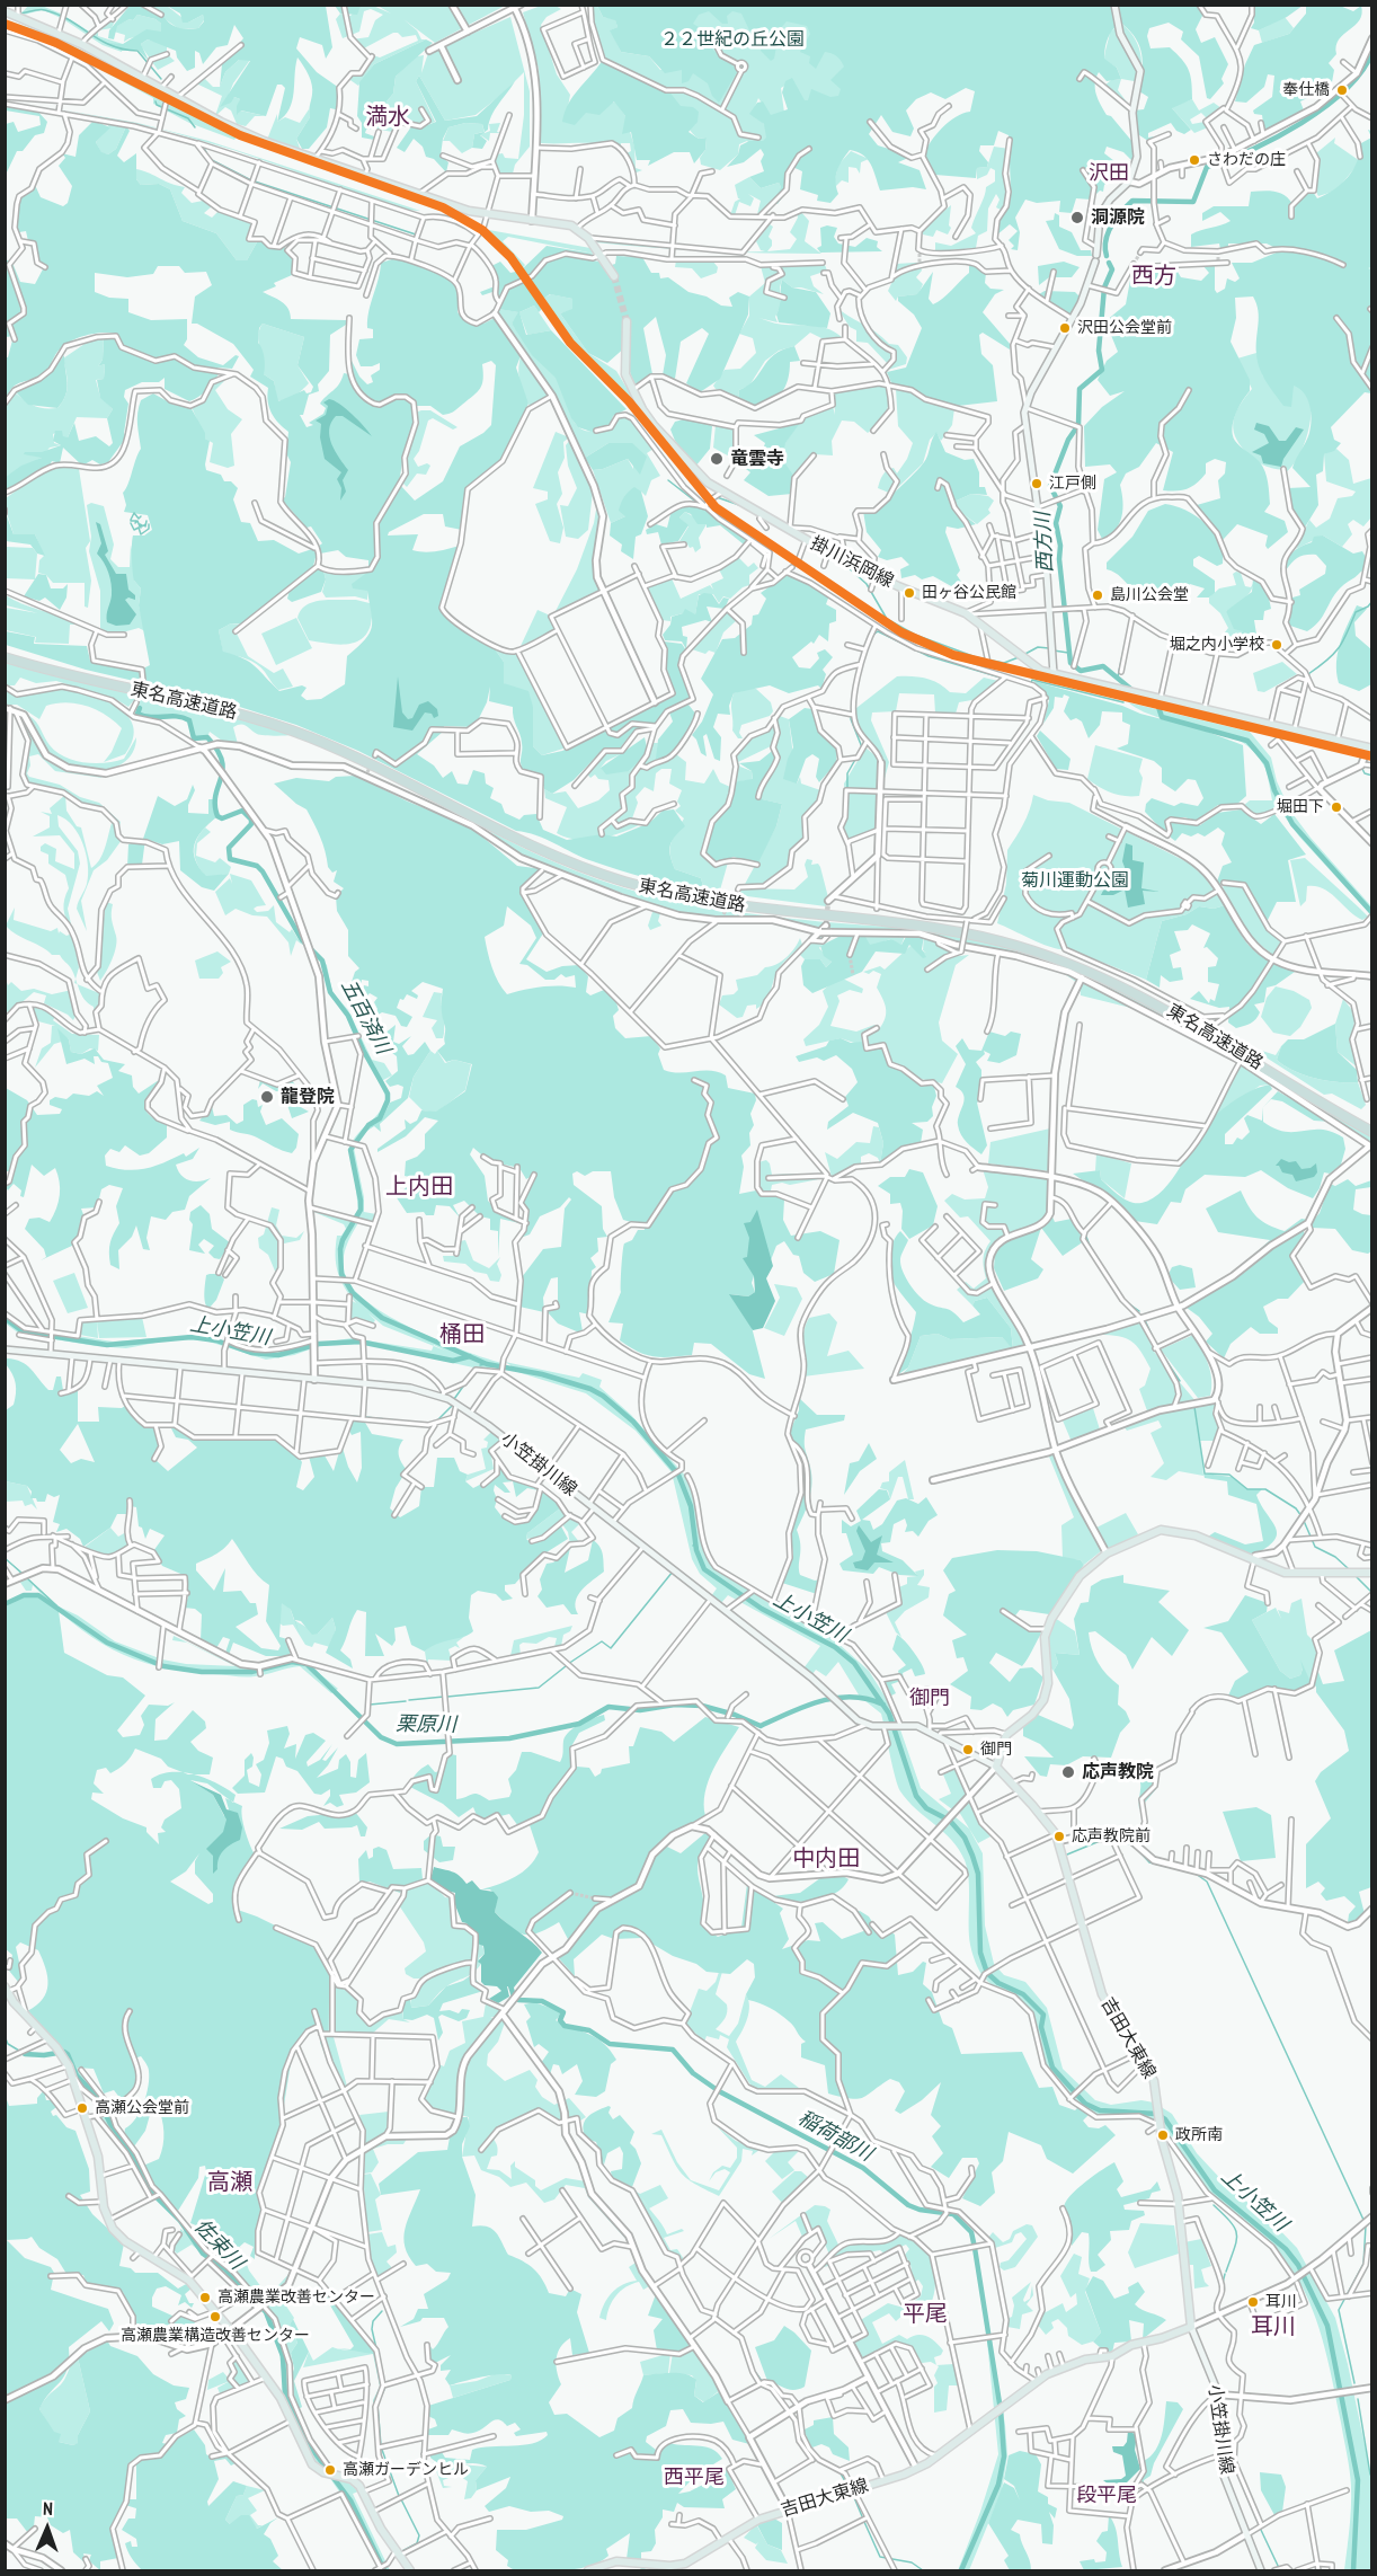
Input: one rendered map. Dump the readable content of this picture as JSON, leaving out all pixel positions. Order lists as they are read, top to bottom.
{
  "streets": {
    "highway": ["東名高速道路"],
    "main road": ["掛川浜岡線", "小笠掛川線", "吉田大東線"]
  },
  "crossings": [
    ["小笠掛川線", "吉田大東線"]
  ],
  "districts": [
    "満水",
    "沢田",
    "西方",
    "上内田",
    "桶田",
    "御門",
    "中内田",
    "高瀬",
    "平尾",
    "耳川",
    "西平尾",
    "段平尾"
  ],
  "water": [
    "西方川",
    "五百済川",
    "上小笠川",
    "栗原川",
    "稲荷部川",
    "佐束川"
  ],
  "parks": ["２２世紀の丘公園", "菊川運動公園"],
  "places": [
    "奉仕橋",
    "さわだの庄",
    "洞源院",
    "沢田公会堂前",
    "竜雲寺",
    "江戸側",
    "田ヶ谷公民館",
    "島川公会堂",
    "堀之内小学校",
    "堀田下",
    "龍登院",
    "御門",
    "応声教院",
    "応声教院前",
    "高瀬公会堂前",
    "政所南",
    "高瀬農業改善センター",
    "耳川",
    "高瀬農業構造改善センター",
    "高瀬ガーデンヒル"
  ],
  "north": "top"
}
